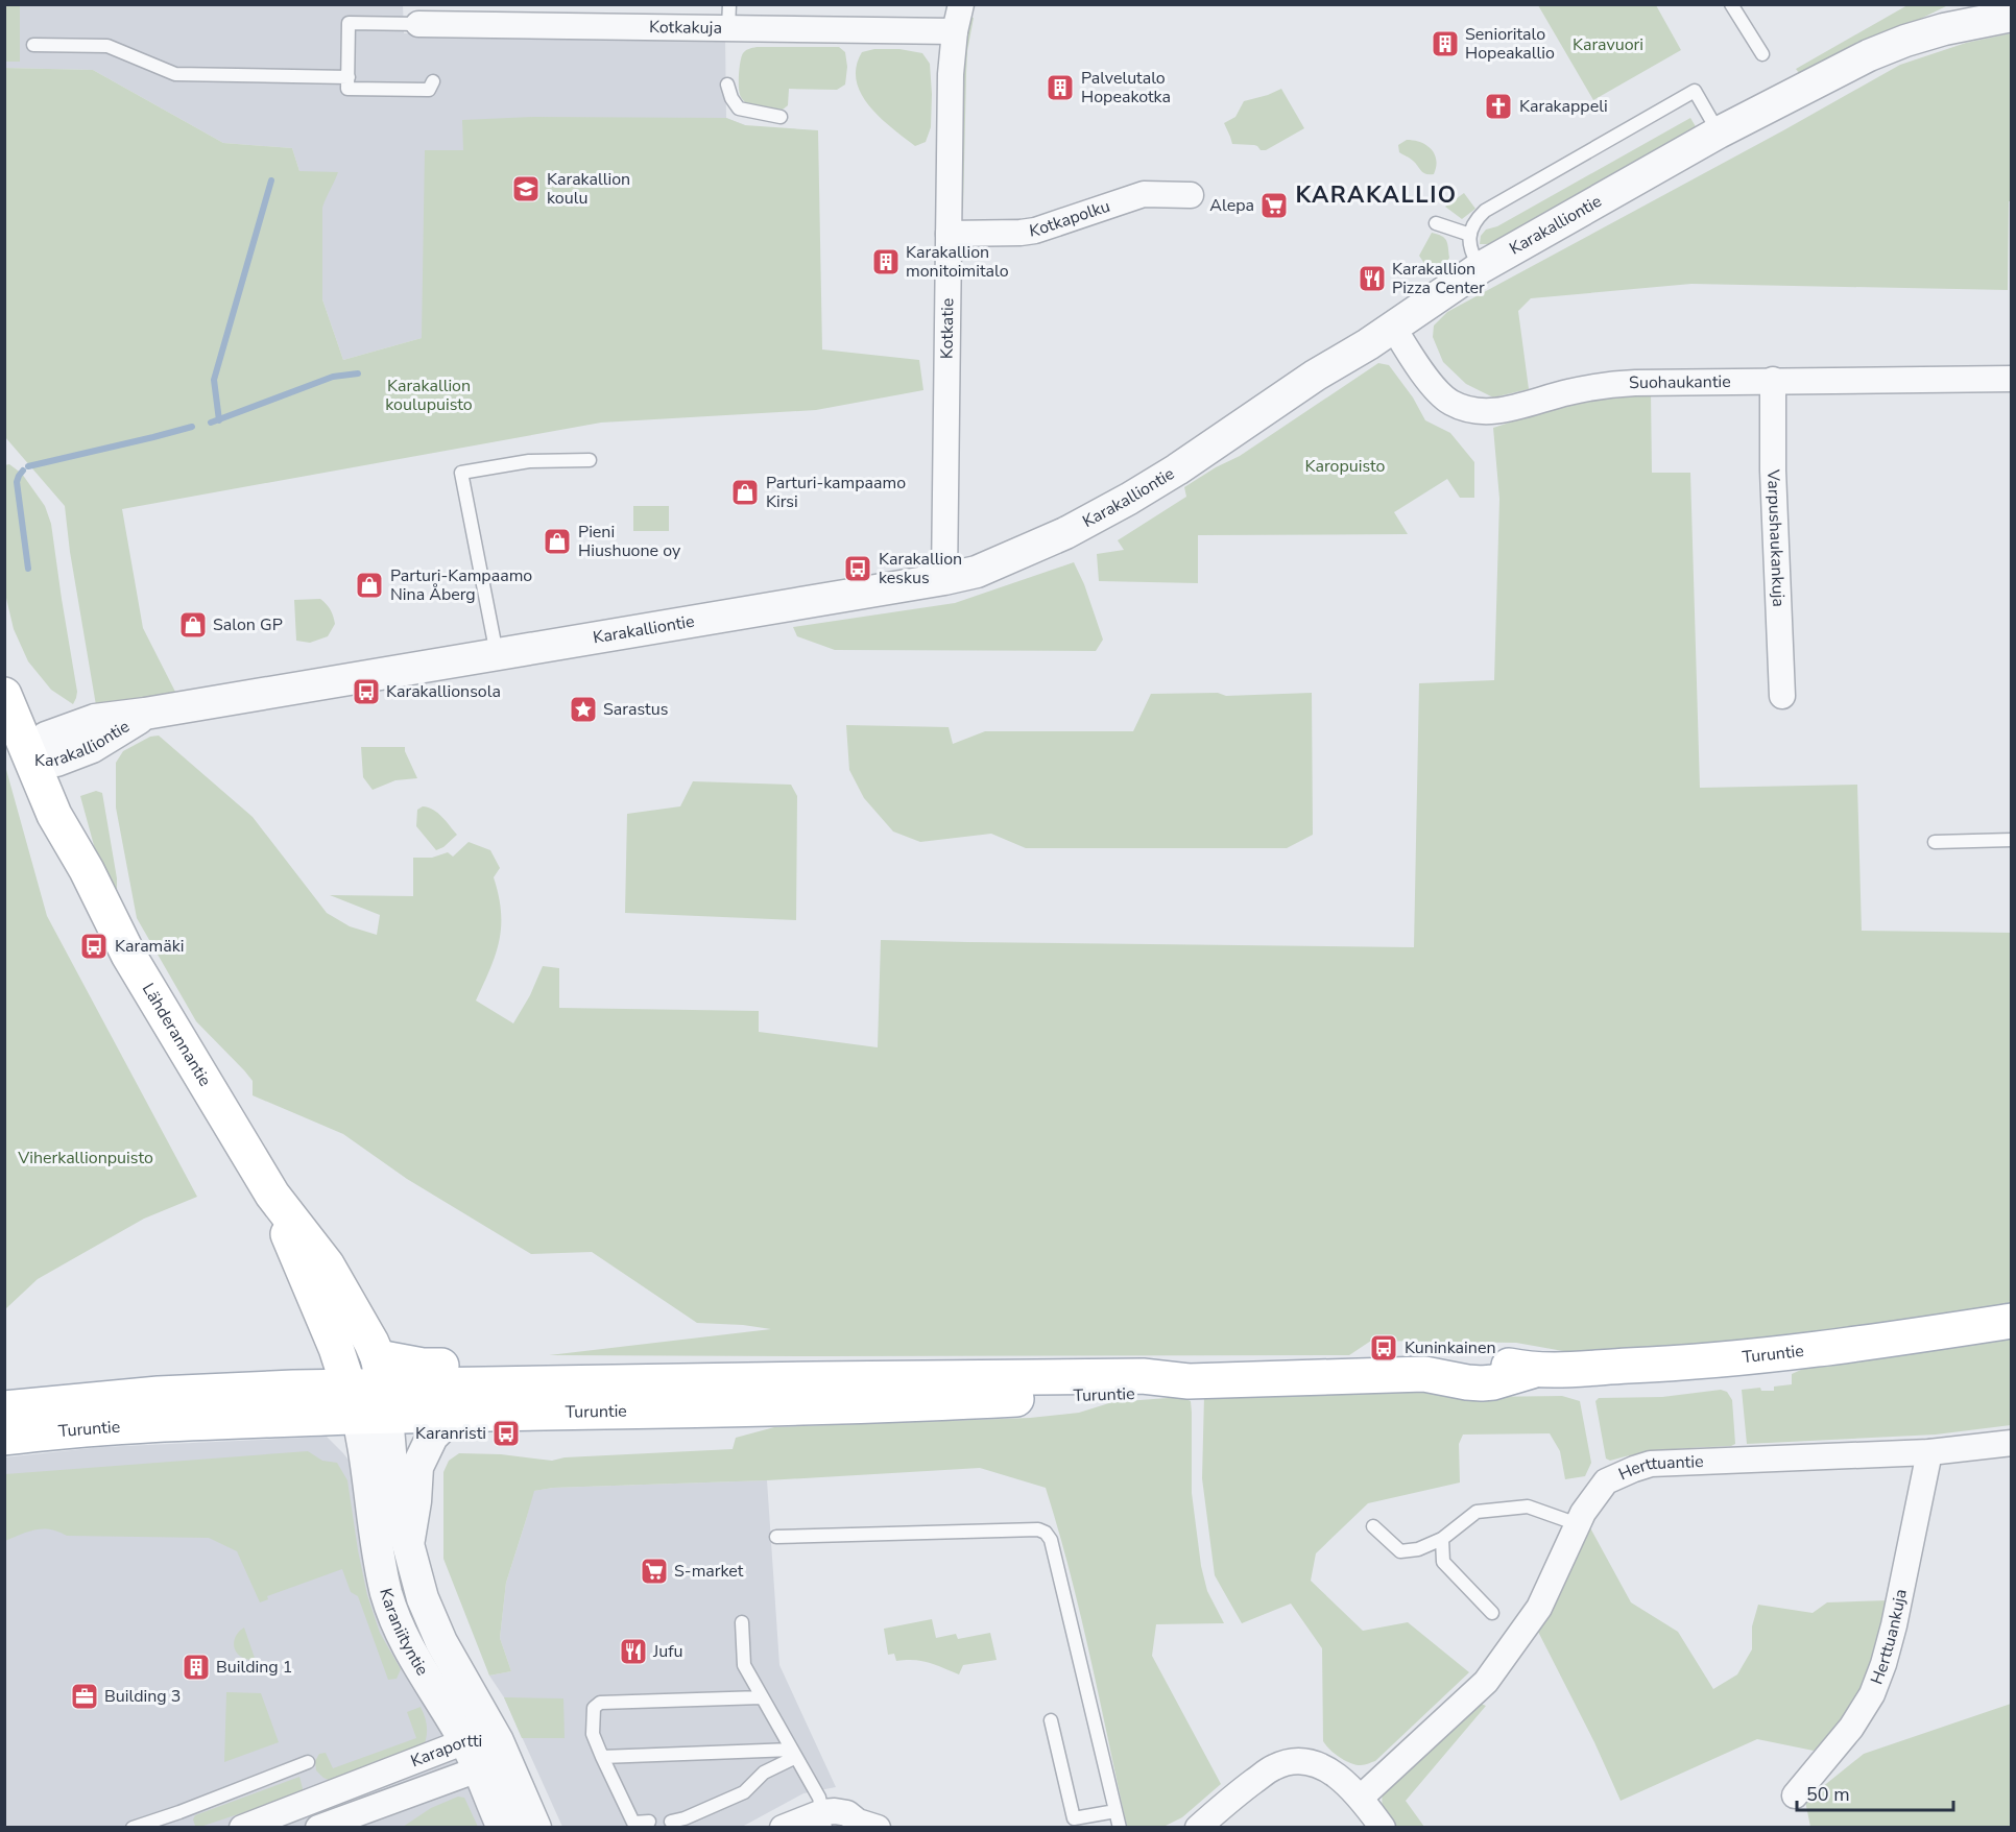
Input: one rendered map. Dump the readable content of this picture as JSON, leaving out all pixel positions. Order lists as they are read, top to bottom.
{
  "streets": {
    "main road": ["Lähderannantie", "Turuntie"],
    "street": [
      "Kotkakuja",
      "Kotkapolku",
      "Karakalliontie",
      "Kotkatie",
      "Suohaukantie",
      "Varpushaukankuja",
      "Herttuantie",
      "Karaniityntie",
      "Herttuankuja",
      "Karaportti"
    ]
  },
  "crossings": [
    ["Kotkakuja", "Kotkatie"],
    ["Kotkapolku", "Kotkatie"],
    ["Karakalliontie", "Kotkatie"],
    ["Karakalliontie", "Suohaukantie"],
    ["Karakalliontie", "Lähderannantie"],
    ["Suohaukantie", "Varpushaukankuja"],
    ["Lähderannantie", "Turuntie"],
    ["Lähderannantie", "Karaniityntie"],
    ["Turuntie", "Karaniityntie"],
    ["Herttuantie", "Herttuankuja"],
    ["Karaniityntie", "Karaportti"]
  ],
  "districts": ["KARAKALLIO"],
  "parks": [
    "Karavuori",
    "Karakallion koulupuisto",
    "Karopuisto",
    "Viherkallionpuisto"
  ],
  "places": {
    "building": [
      "Senioritalo Hopeakallio",
      "Palvelutalo Hopeakotka",
      "Karakallion monitoimitalo",
      "Building 1"
    ],
    "church": ["Karakappeli"],
    "school or university": ["Karakallion koulu"],
    "supermarket": ["Alepa", "S-market"],
    "restaurant": ["Karakallion Pizza Center", "Jufu"],
    "shop": [
      "Parturi-kampaamo Kirsi",
      "Pieni Hiushuone oy",
      "Parturi-Kampaamo Nina Åberg",
      "Salon GP"
    ],
    "bus stop": [
      "Karakallion keskus",
      "Karakallionsola",
      "Karamäki",
      "Kuninkainen",
      "Karanristi"
    ],
    "place": ["Sarastus"],
    "office": ["Building 3"]
  },
  "scale_bar": "50 m"
}
